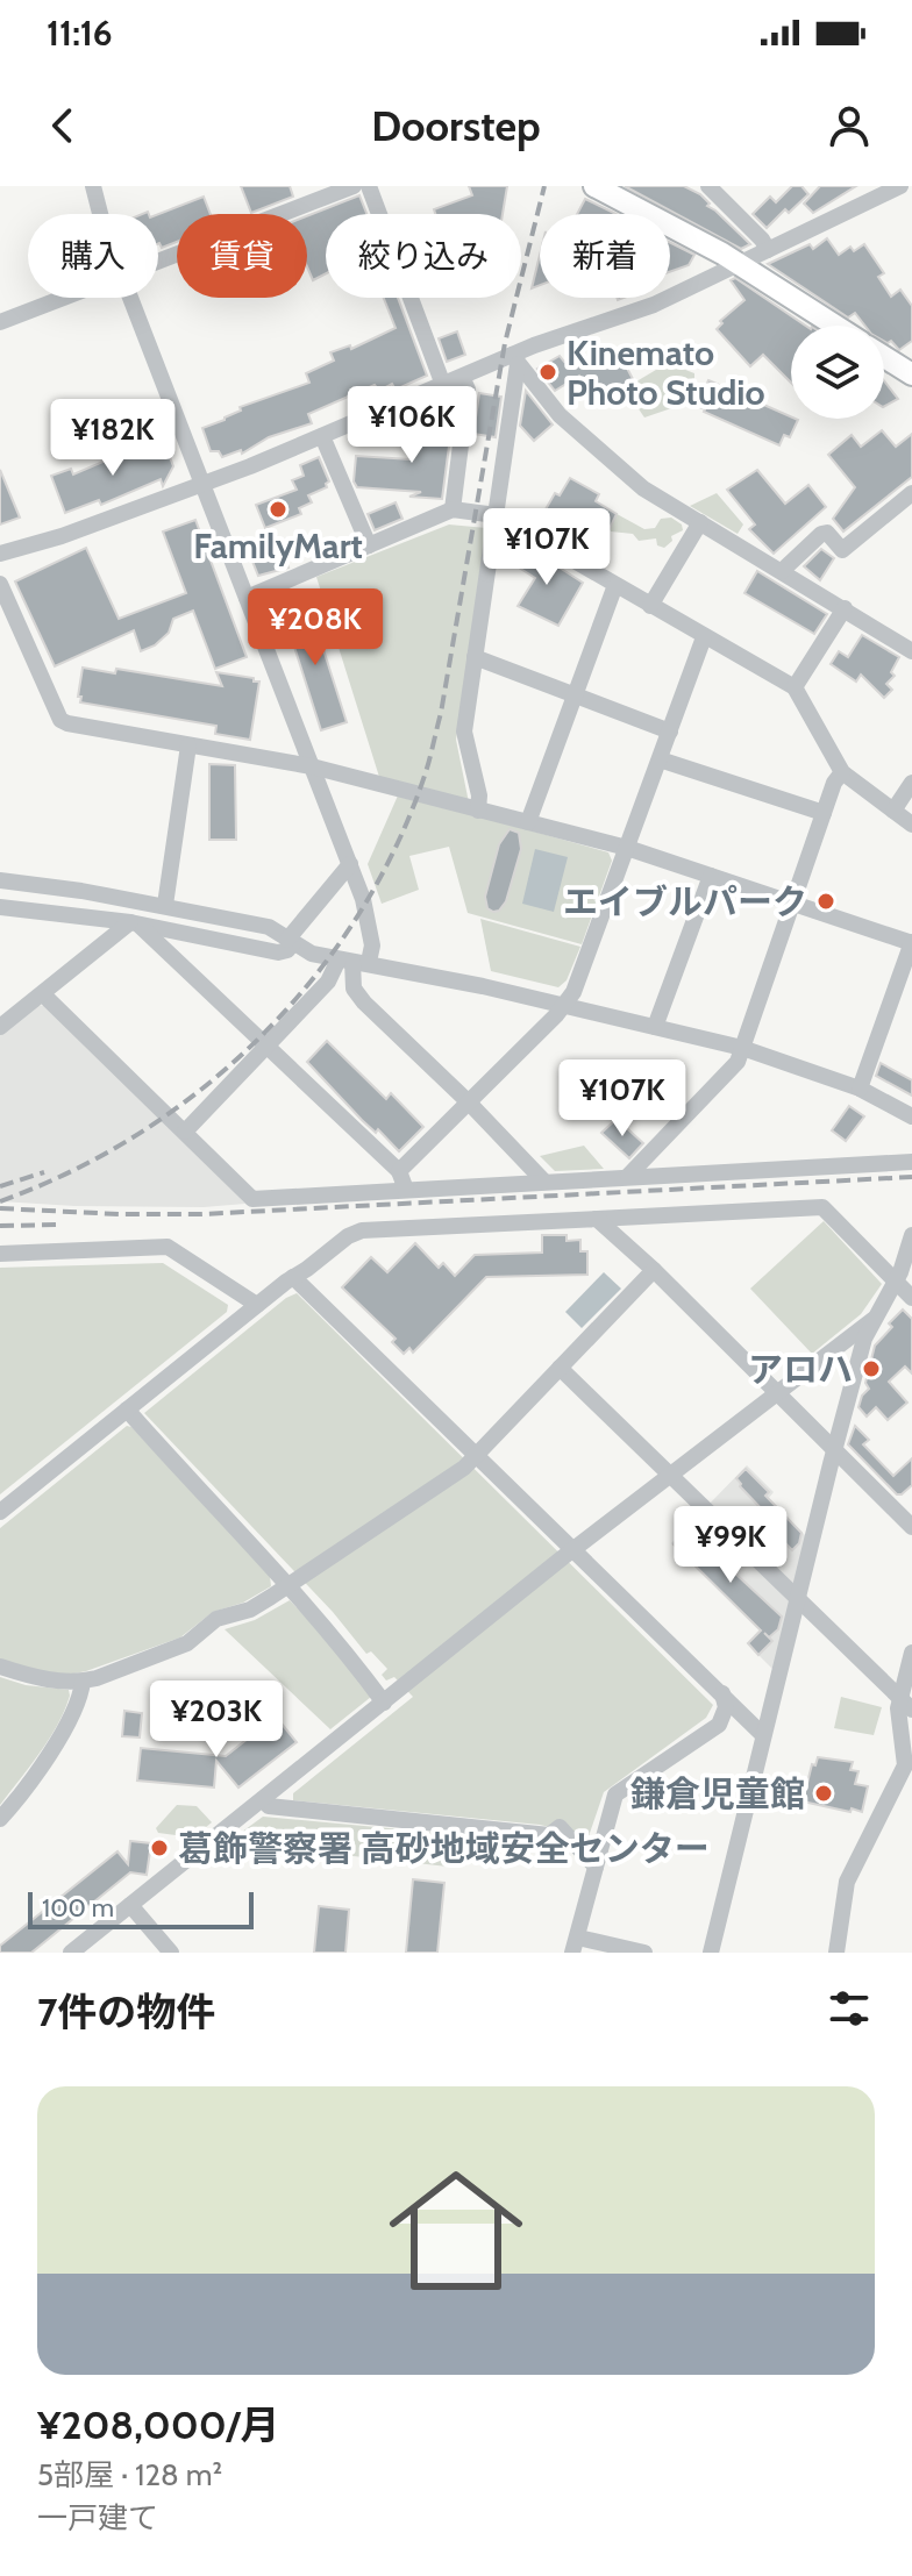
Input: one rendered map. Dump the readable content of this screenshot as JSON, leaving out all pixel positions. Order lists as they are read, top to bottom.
{
  "places": [
    "Kinemato Photo Studio",
    "FamilyMart",
    "エイブルパーク",
    "アロハ",
    "鎌倉児童館",
    "葛飾警察署 高砂地域安全センター"
  ],
  "scale_bar": "100 m",
  "page": {
    "status": "11:16",
    "header": "Doorstep",
    "chip": [
      "購入",
      "賃貸",
      "絞り込み",
      "新着"
    ],
    "price": [
      "¥106K",
      "¥182K",
      "¥107K",
      "¥208K",
      "¥107K",
      "¥99K",
      "¥203K"
    ],
    "scale": "100 m",
    "heading": "7件の物件",
    "list": [
      {
        "name": "¥208,000/月",
        "note": "5部屋 · 128 m² · 一戸建て"
      }
    ]
  }
}
